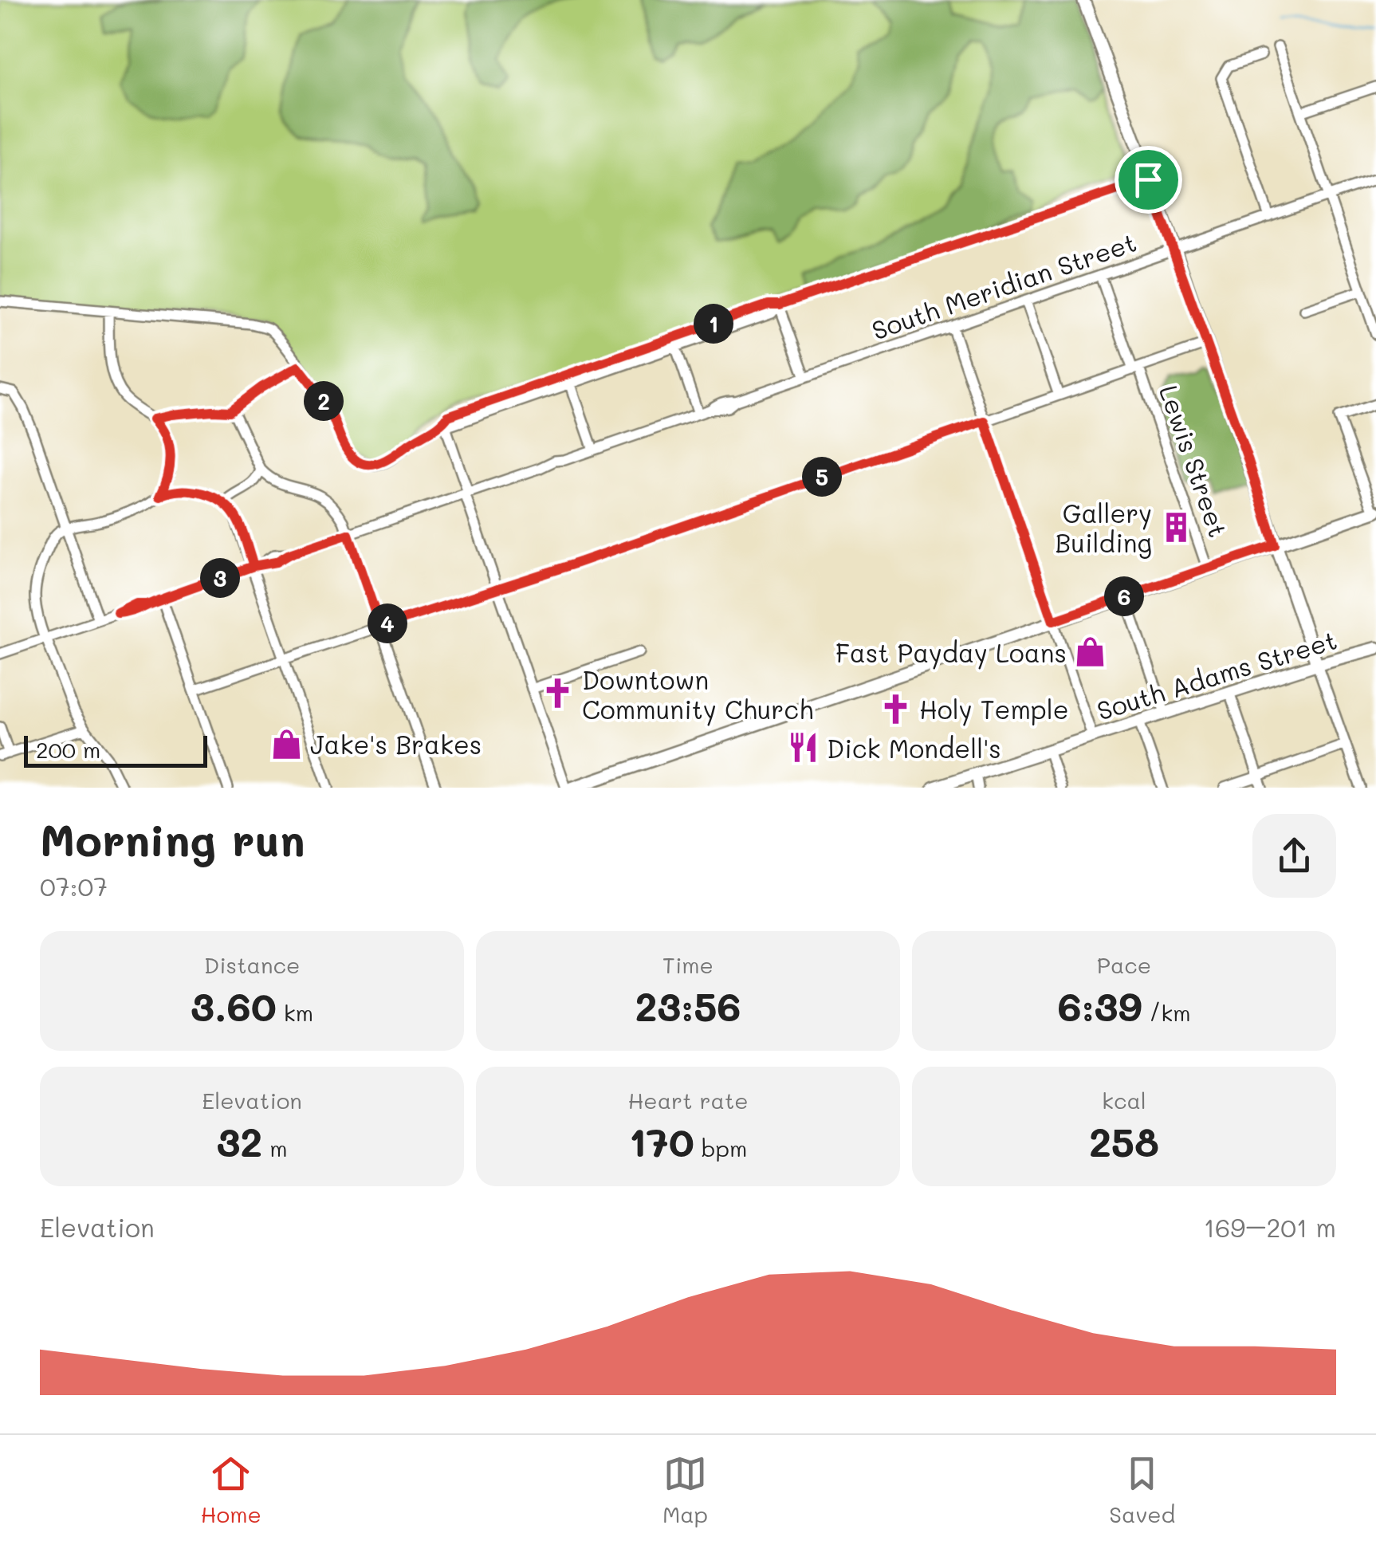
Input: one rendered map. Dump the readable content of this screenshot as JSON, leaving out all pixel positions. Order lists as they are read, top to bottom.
{
  "streets": {
    "main road": ["South Adams Street"],
    "street": ["South Meridian Street", "Lewis Street"]
  },
  "crossings": [
    ["South Meridian Street", "Lewis Street"]
  ],
  "places": {
    "building": ["Gallery Building"],
    "shop": ["Fast Payday Loans", "Jake's Brakes"],
    "church": ["Downtown Community Church", "Holy Temple"],
    "restaurant": ["Dick Mondell's"]
  },
  "scale_bar": "200 m",
  "page": {
    "pins": [
      "1",
      "2",
      "5",
      "3",
      "6",
      "4"
    ],
    "scale": "200 m",
    "heading": ["Morning run", "07:07"],
    "stats": [
      ["Distance", "3.60 km"],
      ["Time", "23:56"],
      ["Pace", "6:39 /km"],
      ["Elevation", "32 m"],
      ["Heart rate", "170 bpm"],
      ["kcal", "258"]
    ],
    "chart": ["Elevation", "169–201 m"],
    "tabs": ["Home", "Map", "Saved"]
  }
}
